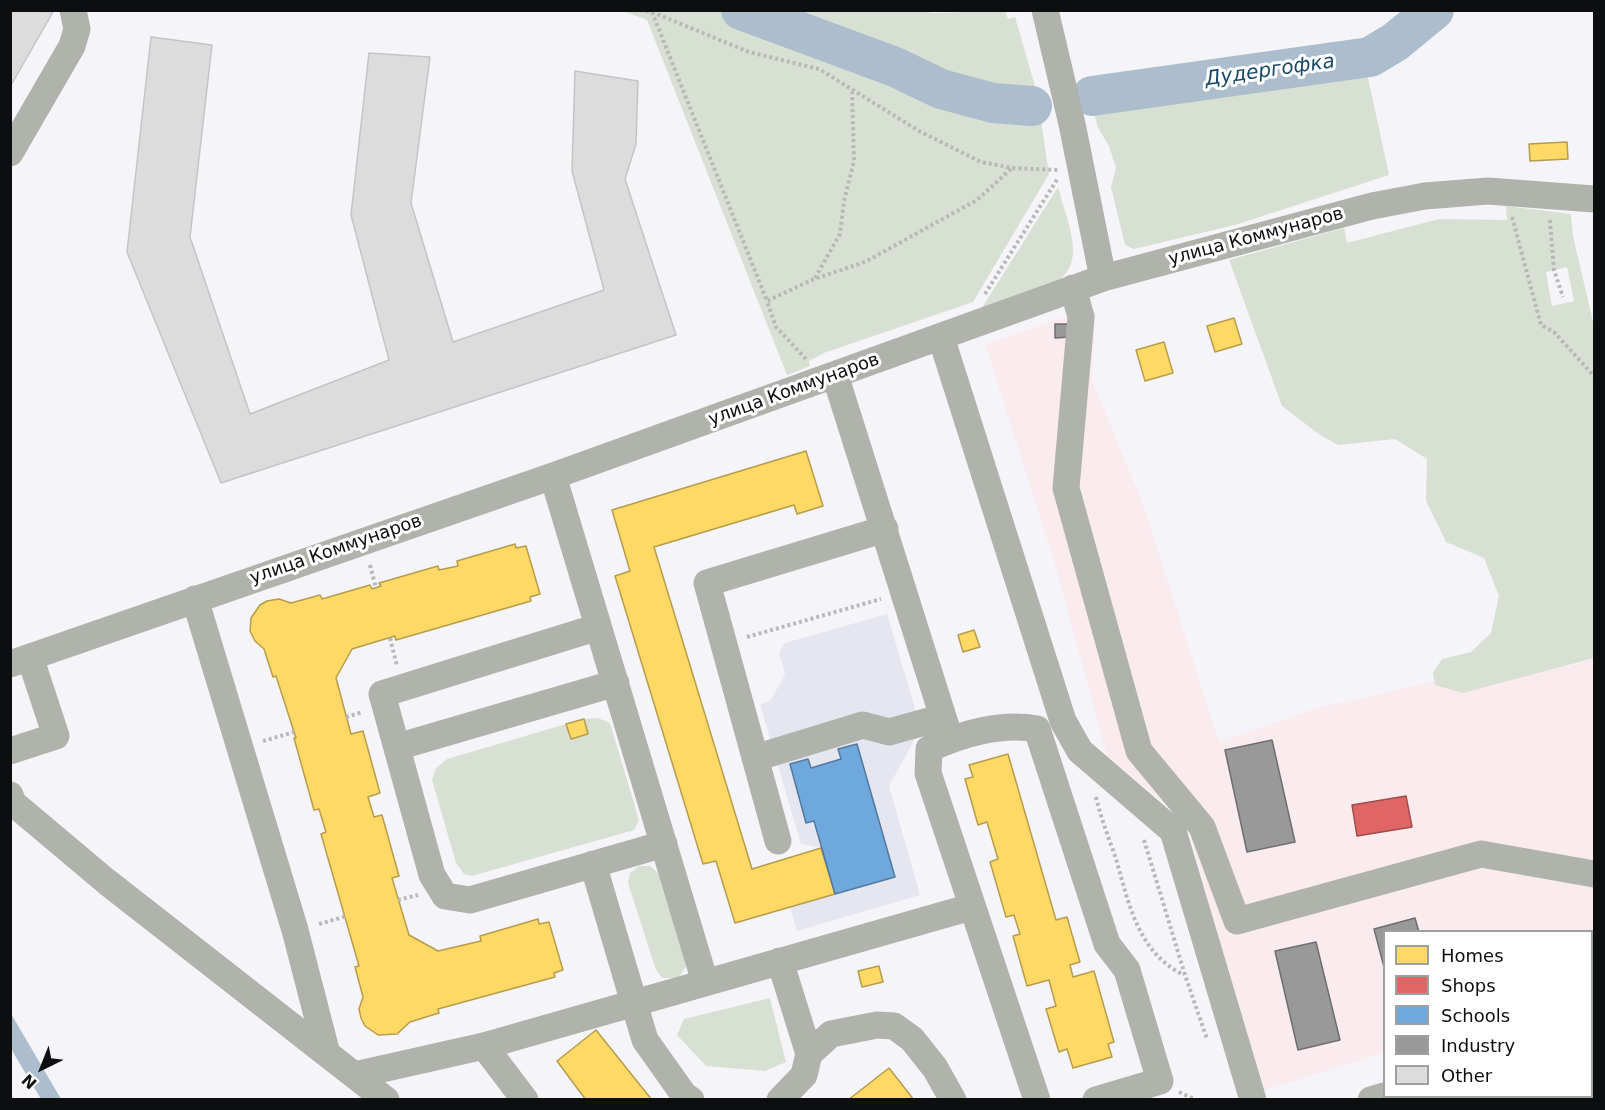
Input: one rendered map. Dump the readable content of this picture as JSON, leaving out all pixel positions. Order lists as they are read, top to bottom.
{
  "streets": {
    "street": ["улица Коммунаров"]
  },
  "water": ["Дудергофка"],
  "legend": [
    "Homes",
    "Shops",
    "Schools",
    "Industry",
    "Other"
  ],
  "north": "bottom left"
}
